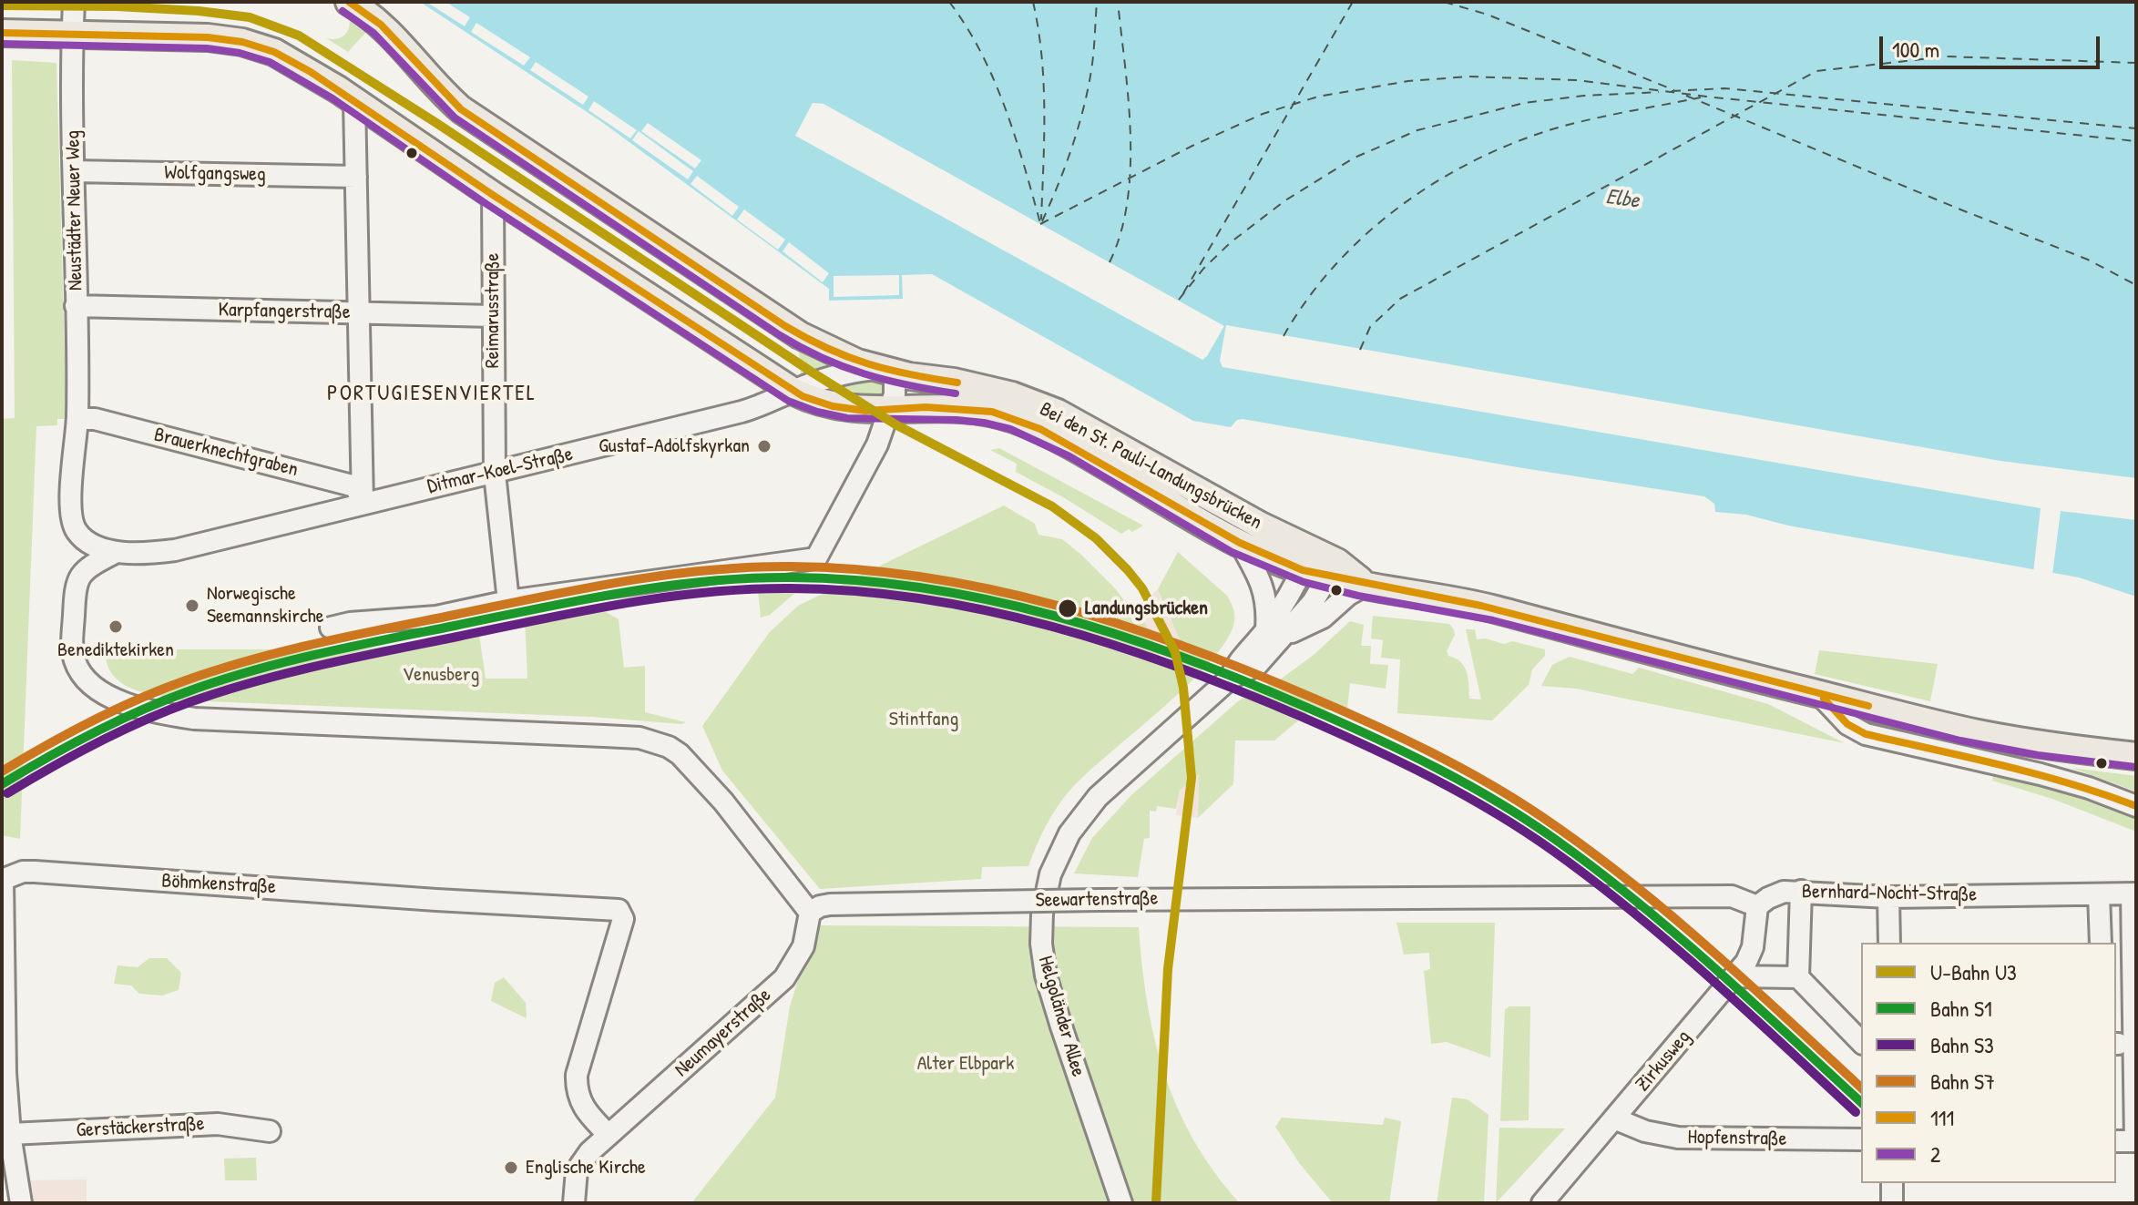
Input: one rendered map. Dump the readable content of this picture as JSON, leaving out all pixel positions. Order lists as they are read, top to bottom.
{
  "streets": {
    "main road": ["Bei den St. Pauli-Landungsbrücken"],
    "street": [
      "Wolfgangsweg",
      "Neustädter Neuer Weg",
      "Reimarusstraße",
      "Karpfangerstraße",
      "Brauerknechtgraben",
      "Ditmar-Koel-Straße",
      "Böhmkenstraße",
      "Bernhard-Nocht-Straße",
      "Seewartenstraße",
      "Helgoländer Allee",
      "Neumayerstraße",
      "Zirkusweg",
      "Gerstäckerstraße",
      "Hopfenstraße"
    ]
  },
  "crossings": [
    ["Wolfgangsweg", "Neustädter Neuer Weg"],
    ["Neustädter Neuer Weg", "Karpfangerstraße"],
    ["Neustädter Neuer Weg", "Brauerknechtgraben"],
    ["Neustädter Neuer Weg", "Bei den St. Pauli-Landungsbrücken"],
    ["Neustädter Neuer Weg", "Ditmar-Koel-Straße"],
    ["Reimarusstraße", "Karpfangerstraße"],
    ["Reimarusstraße", "Bei den St. Pauli-Landungsbrücken"],
    ["Reimarusstraße", "Ditmar-Koel-Straße"],
    ["Brauerknechtgraben", "Ditmar-Koel-Straße"],
    ["Bei den St. Pauli-Landungsbrücken", "Ditmar-Koel-Straße"],
    ["Bei den St. Pauli-Landungsbrücken", "Helgoländer Allee"],
    ["Böhmkenstraße", "Neumayerstraße"],
    ["Bernhard-Nocht-Straße", "Seewartenstraße"],
    ["Bernhard-Nocht-Straße", "Zirkusweg"],
    ["Seewartenstraße", "Neumayerstraße"],
    ["Seewartenstraße", "Zirkusweg"],
    ["Zirkusweg", "Hopfenstraße"]
  ],
  "districts": ["PORTUGIESENVIERTEL"],
  "water": ["Elbe"],
  "parks": ["Venusberg", "Stintfang", "Alter Elbpark"],
  "places": [
    "Gustaf-Adolfskyrkan",
    "Norwegische Seemannskirche",
    "Landungsbrücken",
    "Benediktekirken",
    "Englische Kirche"
  ],
  "lines": [
    "transit line 111",
    "metro line U3",
    "transit line 2",
    "rail line S7",
    "rail line S1",
    "rail line S3"
  ],
  "legend": [
    "U-Bahn U3",
    "Bahn S1",
    "Bahn S3",
    "Bahn S7",
    "111",
    "2"
  ],
  "scale_bar": "100 m"
}
